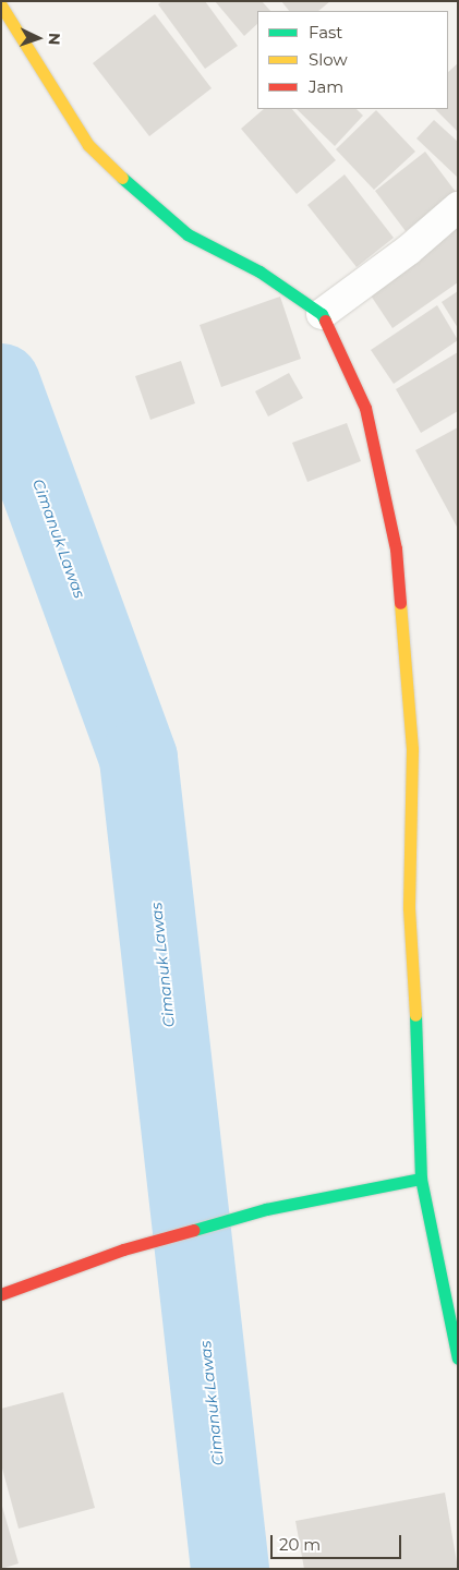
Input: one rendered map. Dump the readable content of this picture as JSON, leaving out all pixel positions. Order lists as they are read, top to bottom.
{
  "water": ["Cimanuk Lawas"],
  "legend": ["Fast", "Slow", "Jam"],
  "scale_bar": "20 m",
  "north": "right"
}
